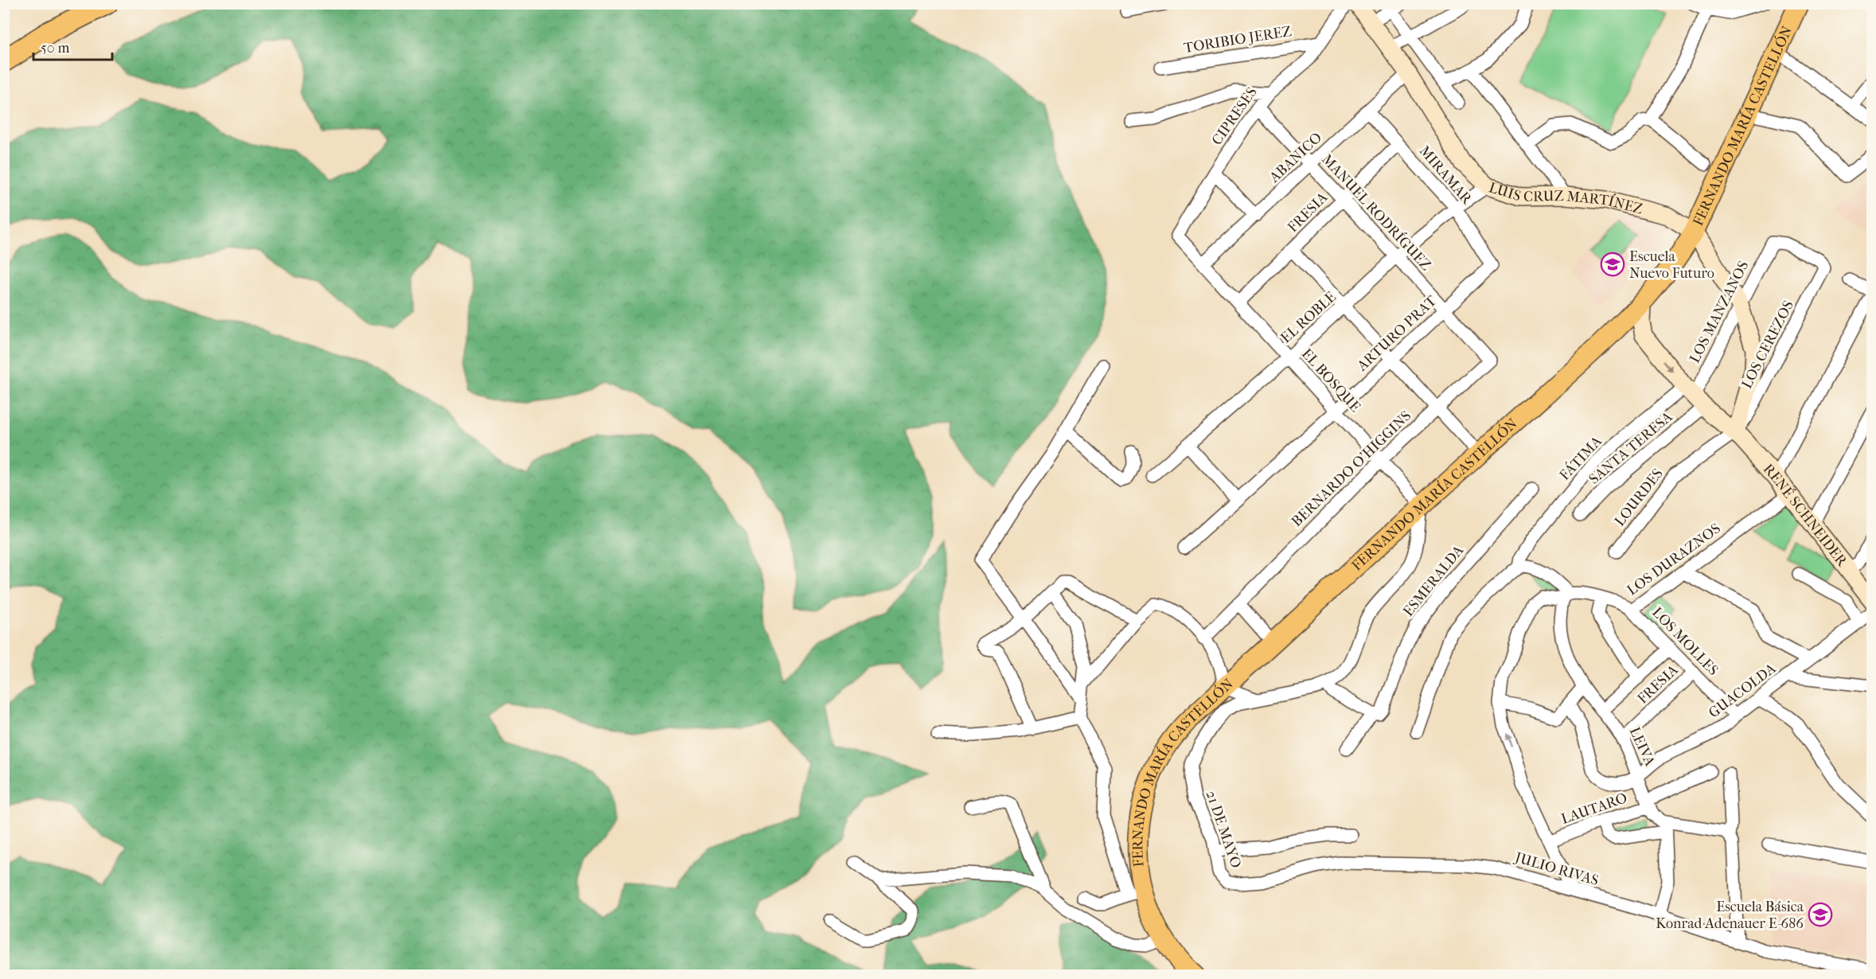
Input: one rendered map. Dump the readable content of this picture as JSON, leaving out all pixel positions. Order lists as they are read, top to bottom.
{
  "streets": {
    "main road": ["FERNANDO MARÍA CASTELLÓN", "LUIS CRUZ MARTÍNEZ", "RENÉ SCHNEIDER"],
    "street": [
      "TORIBIO JEREZ",
      "CIPRESES",
      "ABANICO",
      "MIRAMAR",
      "FRESIA",
      "MANUEL RODRÍGUEZ",
      "LOS MANZANOS",
      "EL ROBLE",
      "ARTURO PRAT",
      "LOS CEREZOS",
      "EL BOSQUE",
      "SANTA TERESA",
      "FÁTIMA",
      "BERNARDO O'HIGGINS",
      "LOURDES",
      "LOS DURAZNOS",
      "ESMERALDA",
      "LOS MOLLES",
      "GUACOLDA",
      "LEIVA",
      "LAUTARO",
      "21 DE MAYO",
      "JULIO RIVAS"
    ]
  },
  "crossings": [
    ["TORIBIO JEREZ", "CIPRESES"],
    ["CIPRESES", "MANUEL RODRÍGUEZ"],
    ["CIPRESES", "EL BOSQUE"],
    ["FERNANDO MARÍA CASTELLÓN", "LUIS CRUZ MARTÍNEZ"],
    ["FERNANDO MARÍA CASTELLÓN", "EL BOSQUE"],
    ["FERNANDO MARÍA CASTELLÓN", "21 DE MAYO"],
    ["ABANICO", "MIRAMAR"],
    ["ABANICO", "LUIS CRUZ MARTÍNEZ"],
    ["ABANICO", "MANUEL RODRÍGUEZ"],
    ["ABANICO", "EL BOSQUE"],
    ["MIRAMAR", "FRESIA"],
    ["MIRAMAR", "EL ROBLE"],
    ["MIRAMAR", "ARTURO PRAT"],
    ["LUIS CRUZ MARTÍNEZ", "EL ROBLE"],
    ["FRESIA", "MANUEL RODRÍGUEZ"],
    ["FRESIA", "EL BOSQUE"],
    ["FRESIA", "LOS MOLLES"],
    ["FRESIA", "LEIVA"],
    ["MANUEL RODRÍGUEZ", "EL ROBLE"],
    ["MANUEL RODRÍGUEZ", "ARTURO PRAT"],
    ["MANUEL RODRÍGUEZ", "BERNARDO O'HIGGINS"],
    ["LOS MANZANOS", "LOS CEREZOS"],
    ["LOS MANZANOS", "SANTA TERESA"],
    ["LOS MANZANOS", "FÁTIMA"],
    ["LOS MANZANOS", "RENÉ SCHNEIDER"],
    ["EL ROBLE", "EL BOSQUE"],
    ["ARTURO PRAT", "EL BOSQUE"],
    ["LOS CEREZOS", "LOURDES"],
    ["LOS CEREZOS", "RENÉ SCHNEIDER"],
    ["EL BOSQUE", "BERNARDO O'HIGGINS"],
    ["EL BOSQUE", "21 DE MAYO"],
    ["SANTA TERESA", "FÁTIMA"],
    ["SANTA TERESA", "RENÉ SCHNEIDER"],
    ["FÁTIMA", "RENÉ SCHNEIDER"],
    ["LOURDES", "RENÉ SCHNEIDER"],
    ["RENÉ SCHNEIDER", "LOS DURAZNOS"],
    ["LOS DURAZNOS", "LOS MOLLES"],
    ["LOS DURAZNOS", "LEIVA"],
    ["LOS DURAZNOS", "LAUTARO"],
    ["LOS DURAZNOS", "JULIO RIVAS"],
    ["LOS MOLLES", "GUACOLDA"],
    ["GUACOLDA", "LEIVA"],
    ["LEIVA", "LAUTARO"],
    ["21 DE MAYO", "JULIO RIVAS"]
  ],
  "places": {
    "school or university": ["Escuela Nuevo Futuro", "Escuela Básica Konrad Adenauer E-686"]
  },
  "scale_bar": "50 m"
}
